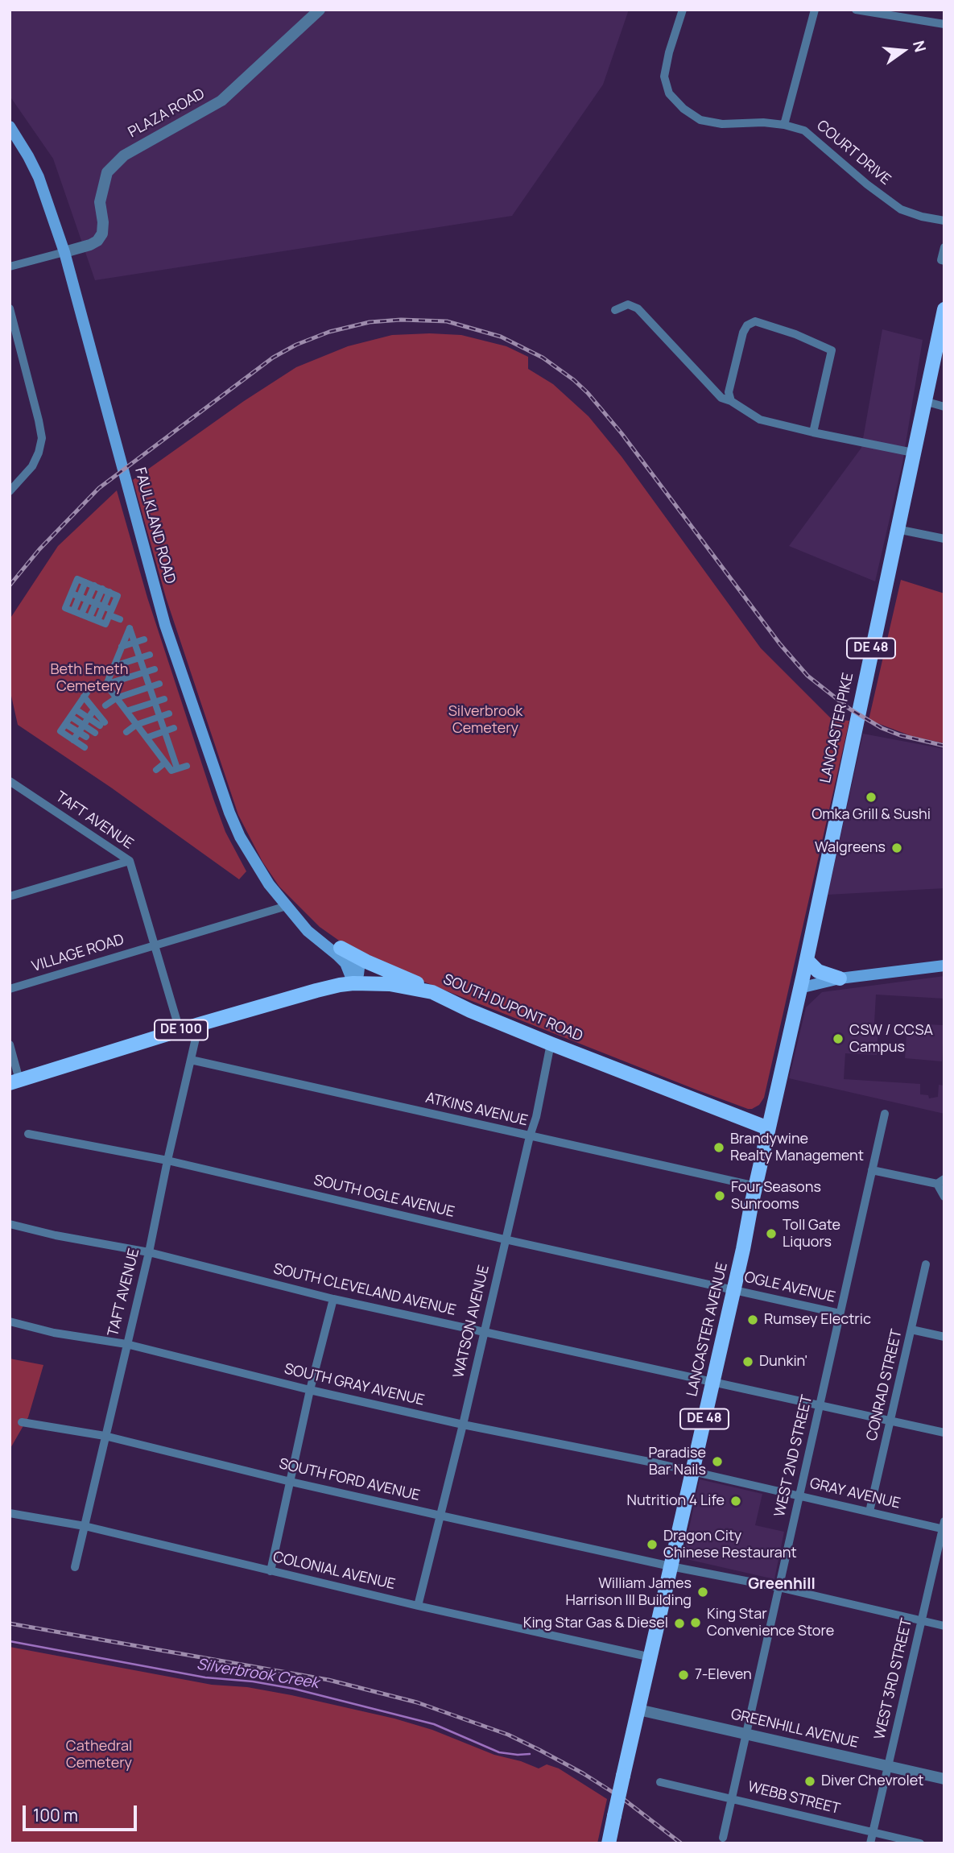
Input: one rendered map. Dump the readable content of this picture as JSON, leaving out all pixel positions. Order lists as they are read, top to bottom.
{
  "streets": {
    "main road": [
      "FAULKLAND ROAD",
      "DE 48",
      "LANCASTER PIKE",
      "SOUTH DUPONT ROAD",
      "DE 100",
      "LANCASTER AVENUE"
    ],
    "street": [
      "PLAZA ROAD",
      "COURT DRIVE",
      "TAFT AVENUE",
      "VILLAGE ROAD",
      "ATKINS AVENUE",
      "SOUTH OGLE AVENUE",
      "OGLE AVENUE",
      "SOUTH CLEVELAND AVENUE",
      "WATSON AVENUE",
      "SOUTH GRAY AVENUE",
      "CONRAD STREET",
      "WEST 2ND STREET",
      "SOUTH FORD AVENUE",
      "GRAY AVENUE",
      "COLONIAL AVENUE",
      "WEST 3RD STREET",
      "GREENHILL AVENUE",
      "WEBB STREET"
    ]
  },
  "crossings": [
    ["PLAZA ROAD", "FAULKLAND ROAD"],
    ["FAULKLAND ROAD", "VILLAGE ROAD"],
    ["FAULKLAND ROAD", "SOUTH DUPONT ROAD"],
    ["LANCASTER PIKE", "LANCASTER AVENUE"],
    ["TAFT AVENUE", "VILLAGE ROAD"],
    ["TAFT AVENUE", "SOUTH DUPONT ROAD"],
    ["TAFT AVENUE", "ATKINS AVENUE"],
    ["TAFT AVENUE", "SOUTH OGLE AVENUE"],
    ["TAFT AVENUE", "SOUTH CLEVELAND AVENUE"],
    ["TAFT AVENUE", "SOUTH GRAY AVENUE"],
    ["TAFT AVENUE", "SOUTH FORD AVENUE"],
    ["TAFT AVENUE", "COLONIAL AVENUE"],
    ["SOUTH DUPONT ROAD", "WATSON AVENUE"],
    ["SOUTH DUPONT ROAD", "LANCASTER AVENUE"],
    ["ATKINS AVENUE", "WATSON AVENUE"],
    ["ATKINS AVENUE", "LANCASTER AVENUE"],
    ["SOUTH OGLE AVENUE", "OGLE AVENUE"],
    ["SOUTH OGLE AVENUE", "WATSON AVENUE"],
    ["SOUTH OGLE AVENUE", "LANCASTER AVENUE"],
    ["OGLE AVENUE", "LANCASTER AVENUE"],
    ["OGLE AVENUE", "WEST 2ND STREET"],
    ["SOUTH CLEVELAND AVENUE", "WATSON AVENUE"],
    ["SOUTH CLEVELAND AVENUE", "LANCASTER AVENUE"],
    ["SOUTH CLEVELAND AVENUE", "CONRAD STREET"],
    ["SOUTH CLEVELAND AVENUE", "WEST 2ND STREET"],
    ["WATSON AVENUE", "SOUTH GRAY AVENUE"],
    ["WATSON AVENUE", "SOUTH FORD AVENUE"],
    ["WATSON AVENUE", "COLONIAL AVENUE"],
    ["LANCASTER AVENUE", "SOUTH GRAY AVENUE"],
    ["LANCASTER AVENUE", "SOUTH FORD AVENUE"],
    ["LANCASTER AVENUE", "GRAY AVENUE"],
    ["LANCASTER AVENUE", "COLONIAL AVENUE"],
    ["LANCASTER AVENUE", "GREENHILL AVENUE"],
    ["SOUTH GRAY AVENUE", "GRAY AVENUE"],
    ["CONRAD STREET", "GRAY AVENUE"],
    ["WEST 2ND STREET", "SOUTH FORD AVENUE"],
    ["WEST 2ND STREET", "GRAY AVENUE"],
    ["WEST 2ND STREET", "GREENHILL AVENUE"],
    ["WEST 2ND STREET", "WEBB STREET"],
    ["SOUTH FORD AVENUE", "WEST 3RD STREET"],
    ["GRAY AVENUE", "WEST 3RD STREET"],
    ["WEST 3RD STREET", "GREENHILL AVENUE"],
    ["WEST 3RD STREET", "WEBB STREET"]
  ],
  "districts": ["Greenhill"],
  "water": ["Silverbrook Creek"],
  "parks": ["Beth Emeth Cemetery", "Silverbrook Cemetery", "Cathedral Cemetery"],
  "places": [
    "Omka Grill & Sushi",
    "Walgreens",
    "CSW / CCSA Campus",
    "Brandywine Realty Management",
    "Four Seasons Sunrooms",
    "Toll Gate Liquors",
    "Rumsey Electric",
    "Dunkin'",
    "Paradise Bar Nails",
    "Nutrition 4 Life",
    "Dragon City Chinese Restaurant",
    "William James Harrison III Building",
    "King Star Convenience Store",
    "King Star Gas & Diesel",
    "7-Eleven",
    "Diver Chevrolet"
  ],
  "scale_bar": "100 m",
  "north": "right"
}
